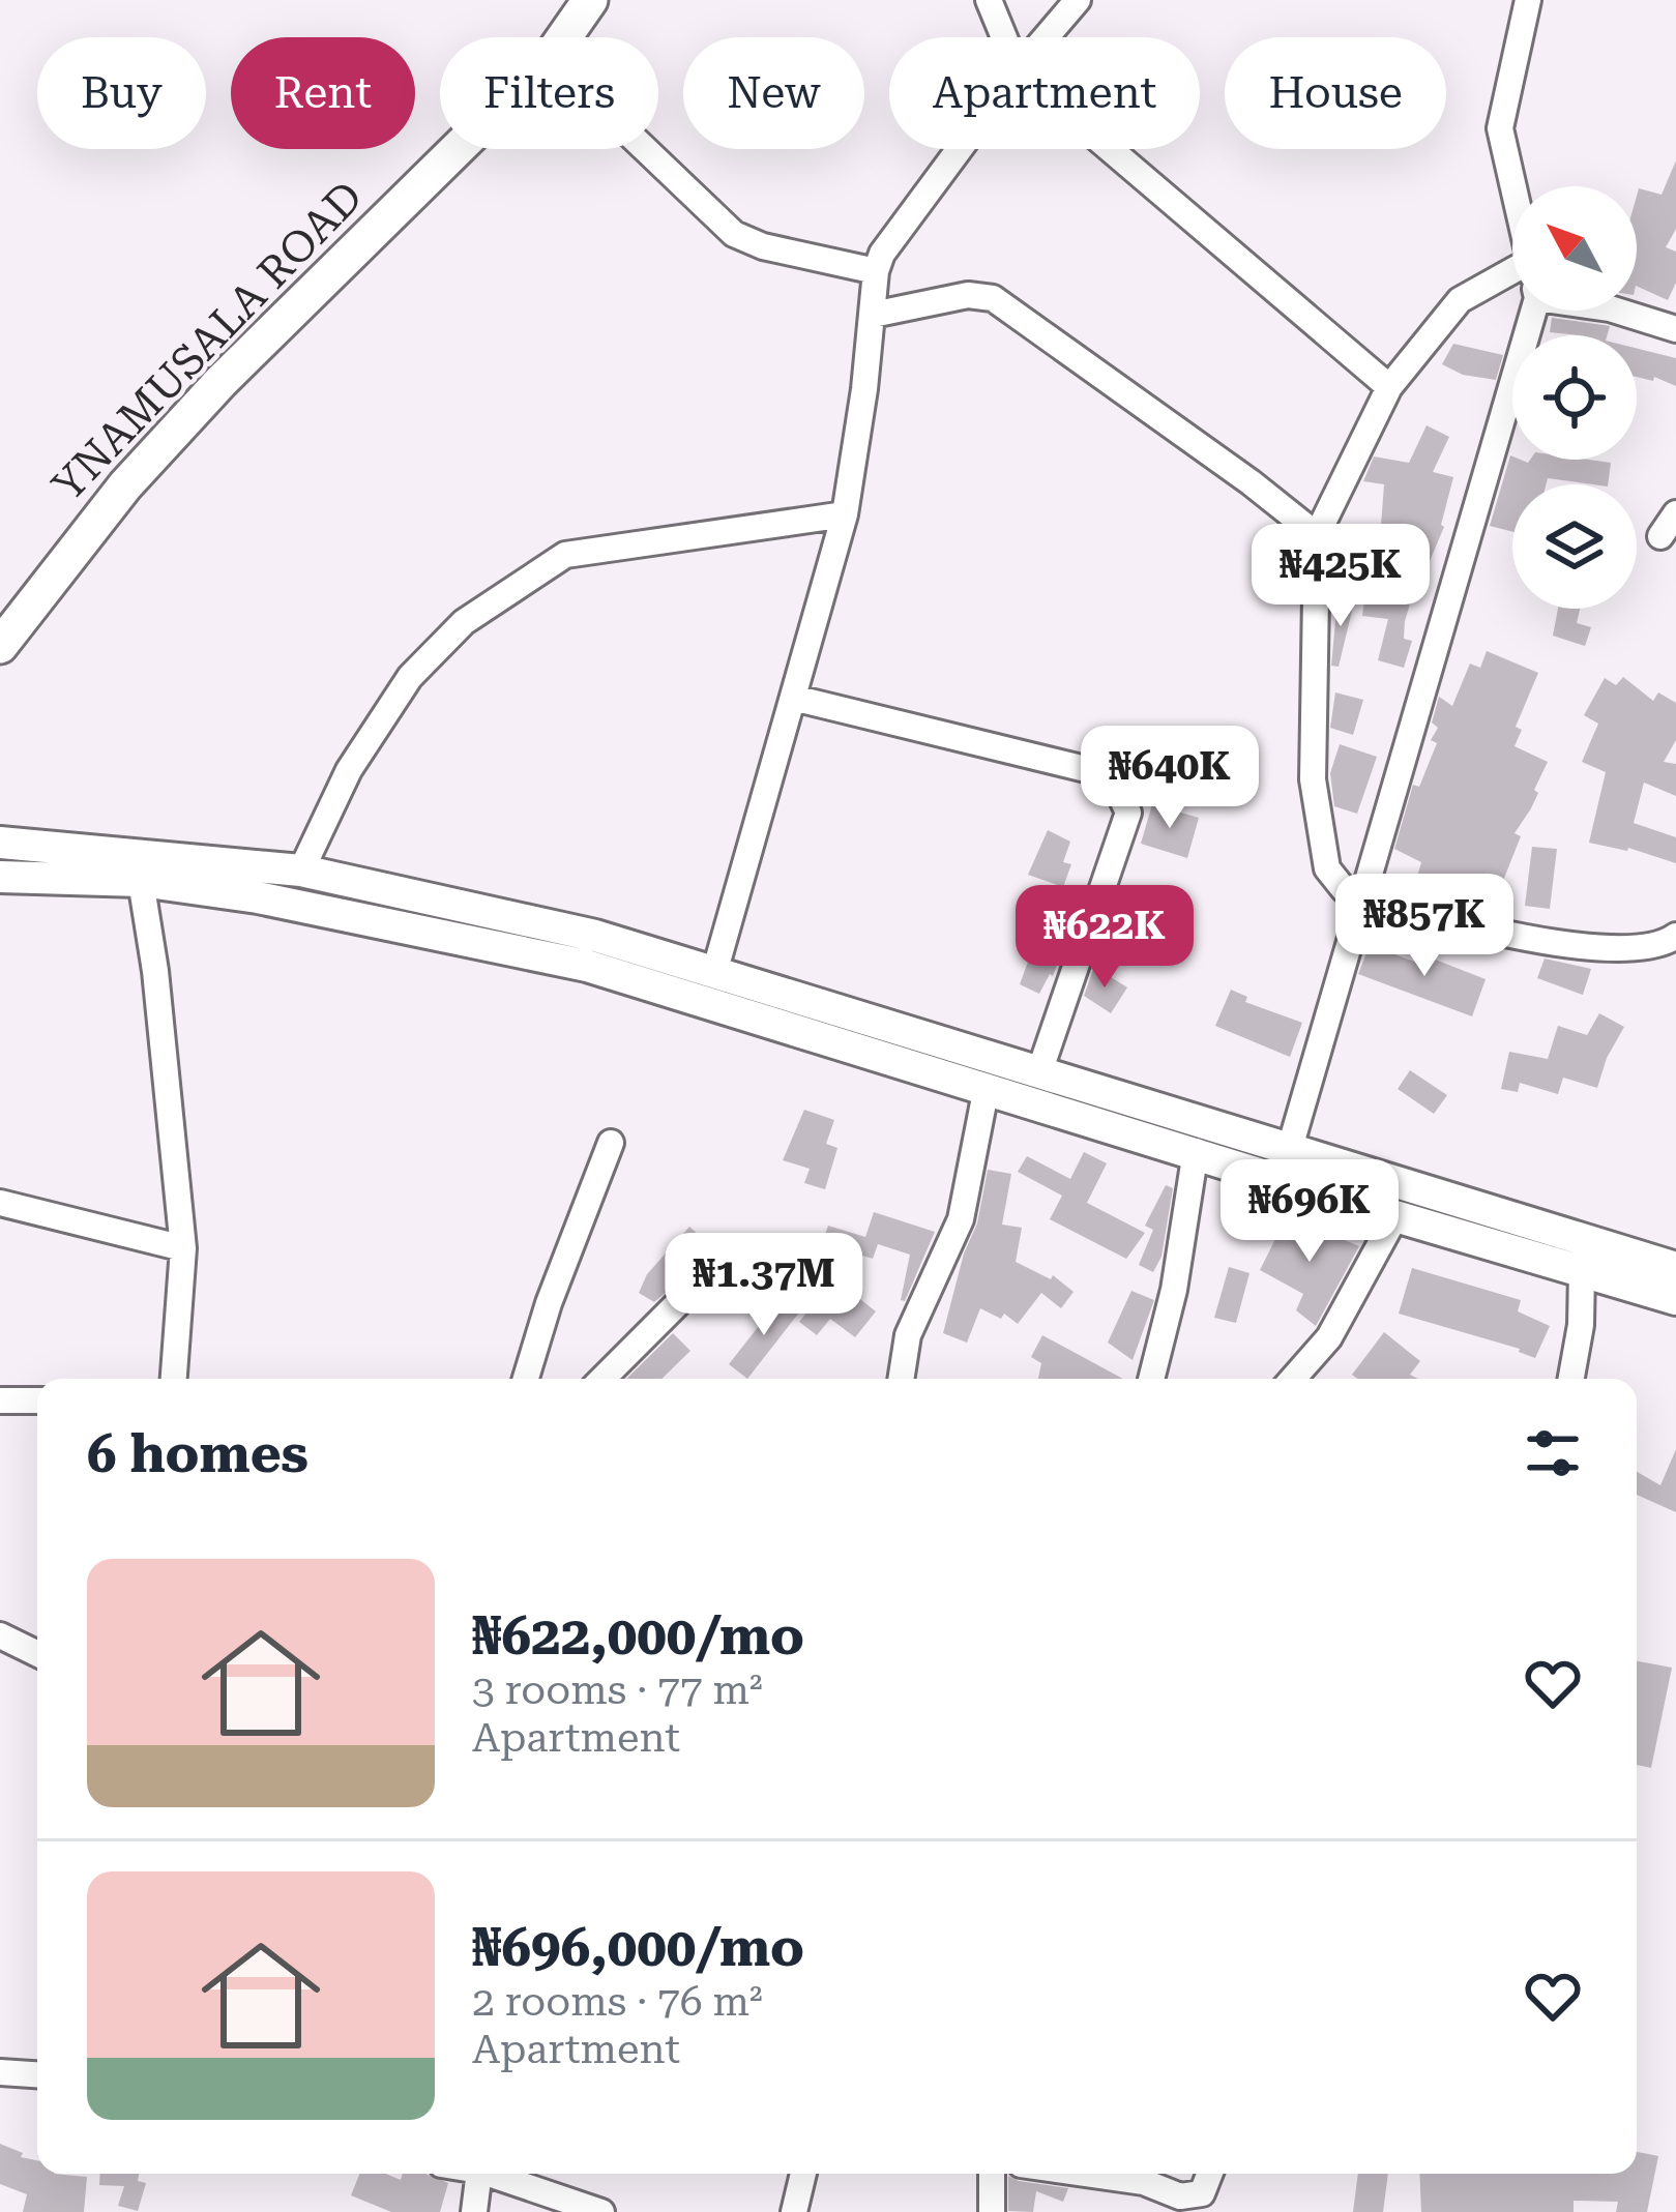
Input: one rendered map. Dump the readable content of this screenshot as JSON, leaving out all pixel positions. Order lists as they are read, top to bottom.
{
  "streets": {
    "main road": ["YNAMUSALA ROAD"]
  },
  "north": "top left",
  "page": {
    "chip": [
      "Buy",
      "Rent",
      "Filters",
      "New",
      "Apartment",
      "House"
    ],
    "price": [
      "₦425K",
      "₦640K",
      "₦857K",
      "₦622K",
      "₦696K",
      "₦1.37M"
    ],
    "heading": "6 homes",
    "list": [
      {
        "name": "₦622,000/mo",
        "note": "3 rooms · 77 m² · Apartment"
      },
      {
        "name": "₦696,000/mo",
        "note": "2 rooms · 76 m² · Apartment"
      }
    ]
  }
}
